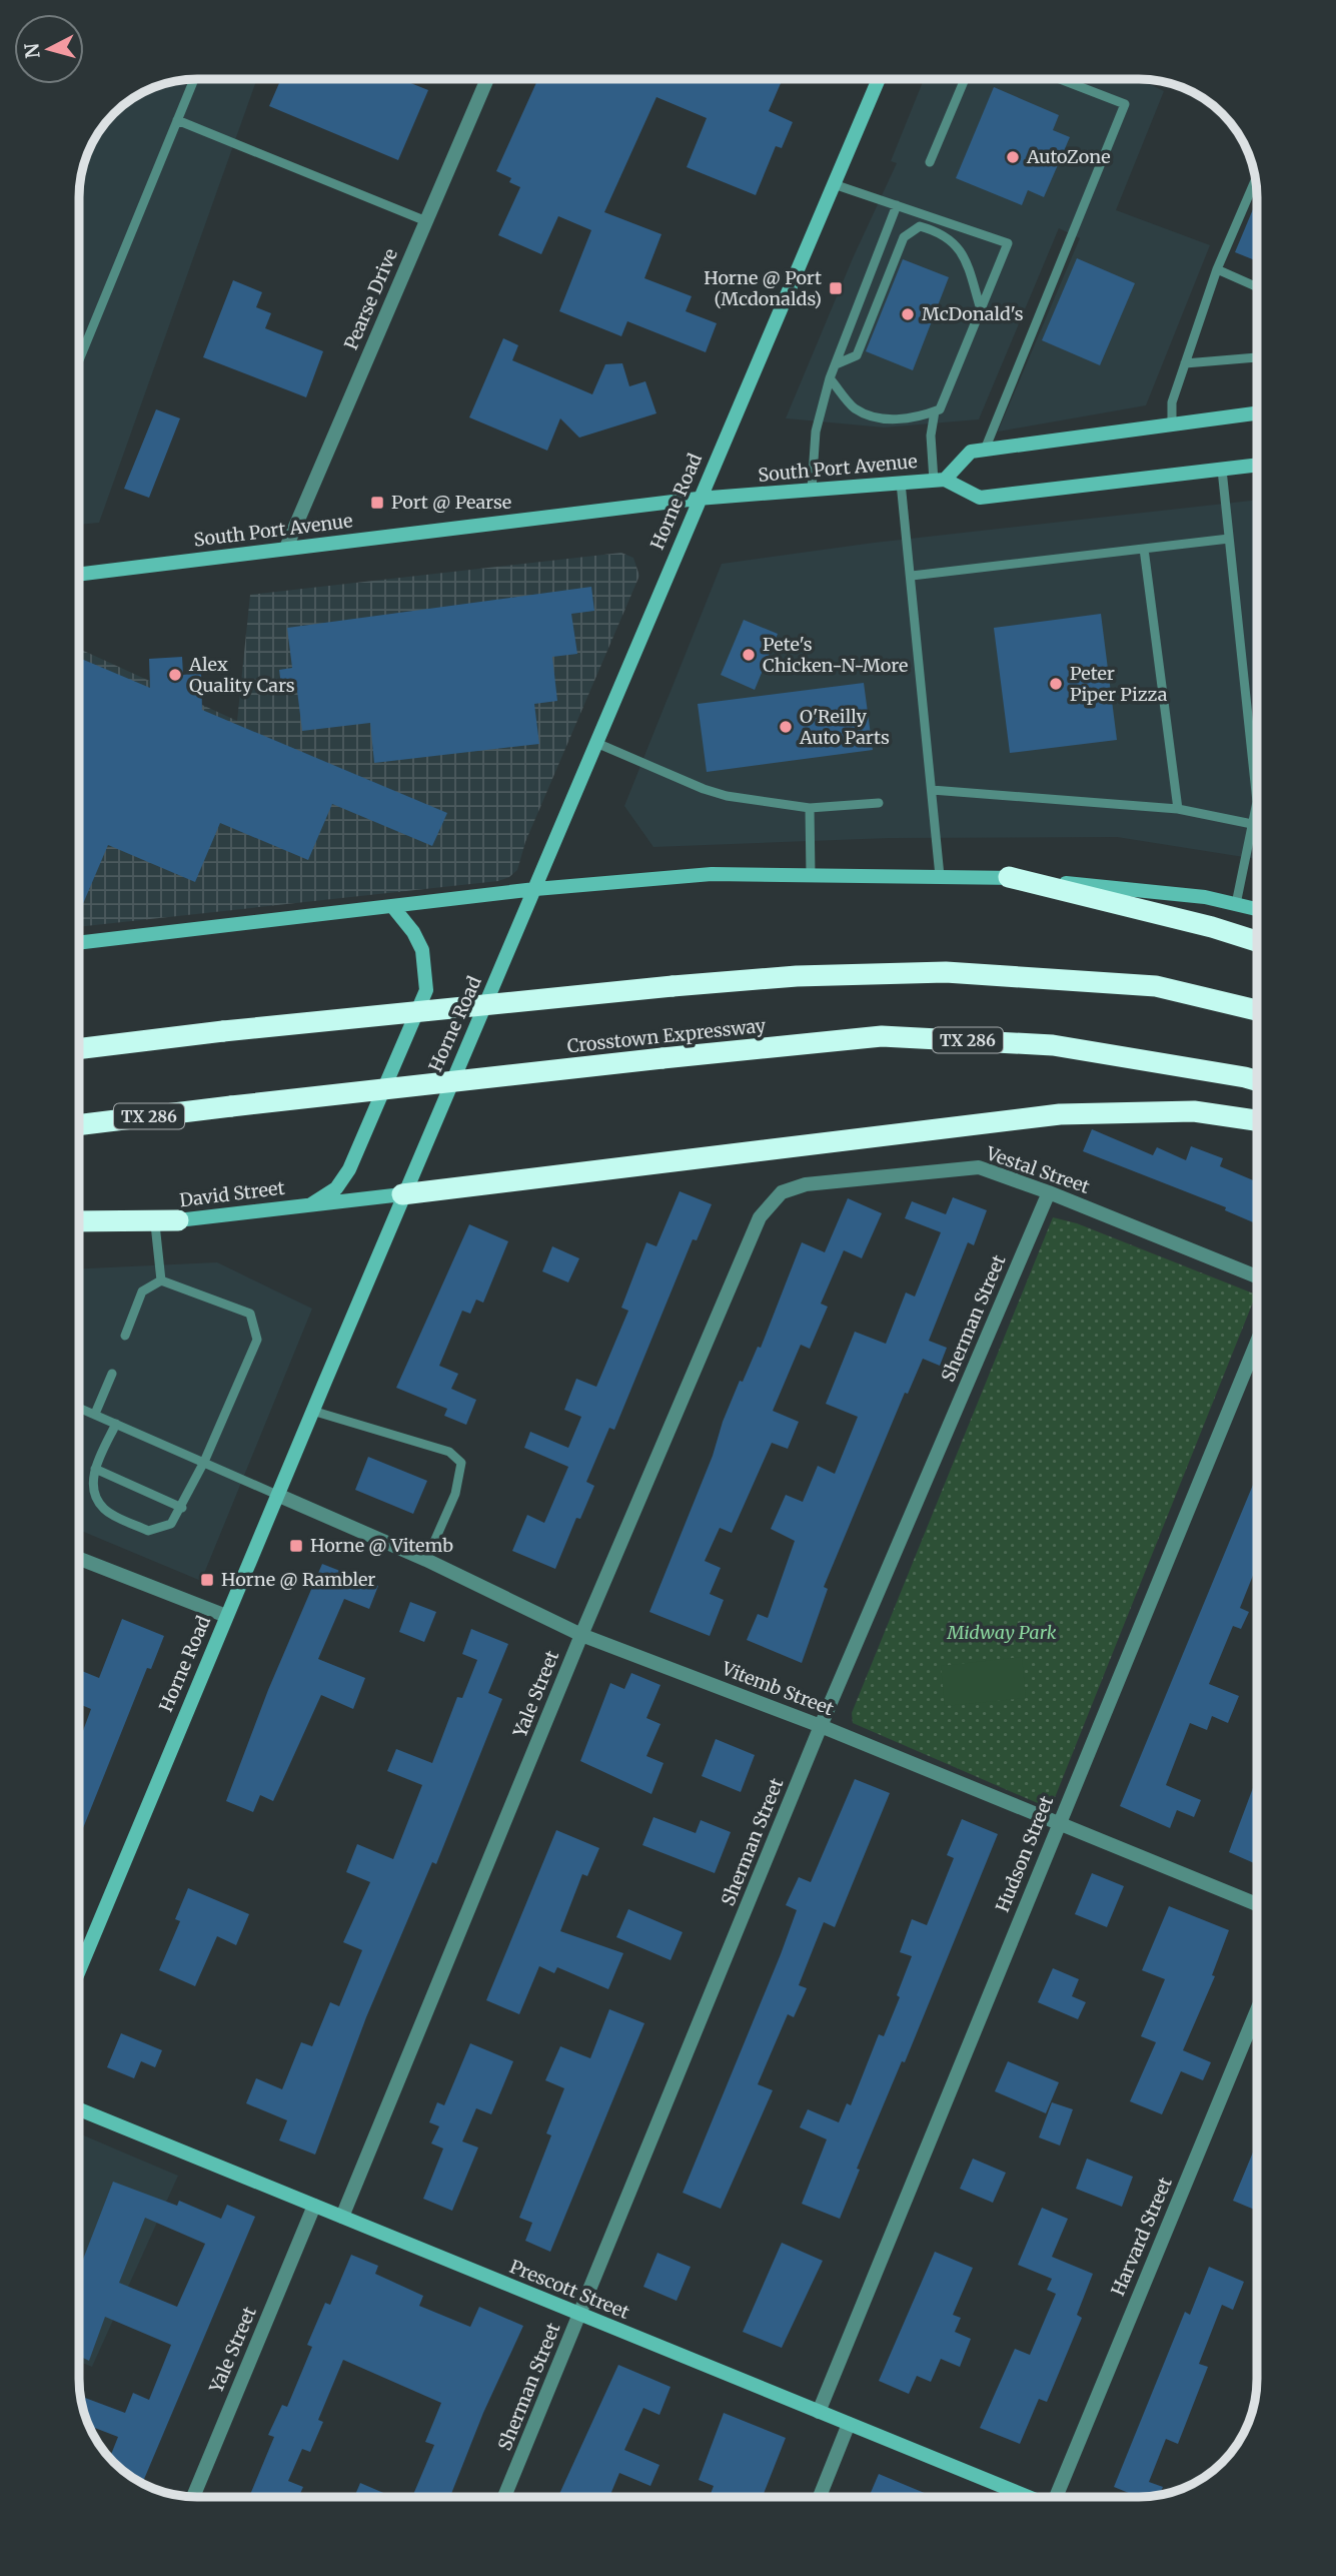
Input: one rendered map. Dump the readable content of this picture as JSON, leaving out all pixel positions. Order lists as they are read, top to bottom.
{
  "streets": {
    "highway": ["Crosstown Expressway", "TX 286"],
    "main road": [
      "South Port Avenue",
      "Horne Road",
      "David Street",
      "Prescott Street"
    ],
    "street": [
      "Pearse Drive",
      "Vestal Street",
      "Sherman Street",
      "Vitemb Street",
      "Yale Street",
      "Hudson Street",
      "Harvard Street"
    ]
  },
  "crossings": [
    ["Pearse Drive", "South Port Avenue"],
    ["South Port Avenue", "Horne Road"],
    ["Horne Road", "David Street"],
    ["Horne Road", "Vitemb Street"],
    ["Vestal Street", "Sherman Street"],
    ["Vestal Street", "Yale Street"],
    ["Sherman Street", "Vitemb Street"],
    ["Sherman Street", "Prescott Street"],
    ["Vitemb Street", "Yale Street"],
    ["Vitemb Street", "Hudson Street"],
    ["Yale Street", "Prescott Street"],
    ["Hudson Street", "Prescott Street"]
  ],
  "parks": ["Midway Park"],
  "places": {
    "other": [
      "AutoZone",
      "McDonald's",
      "Pete's Chicken-N-More",
      "Alex Quality Cars",
      "Peter Piper Pizza",
      "O'Reilly Auto Parts"
    ],
    "transit": [
      "Horne @ Port (Mcdonalds)",
      "Port @ Pearse",
      "Horne @ Vitemb",
      "Horne @ Rambler"
    ]
  },
  "north": "left"
}
